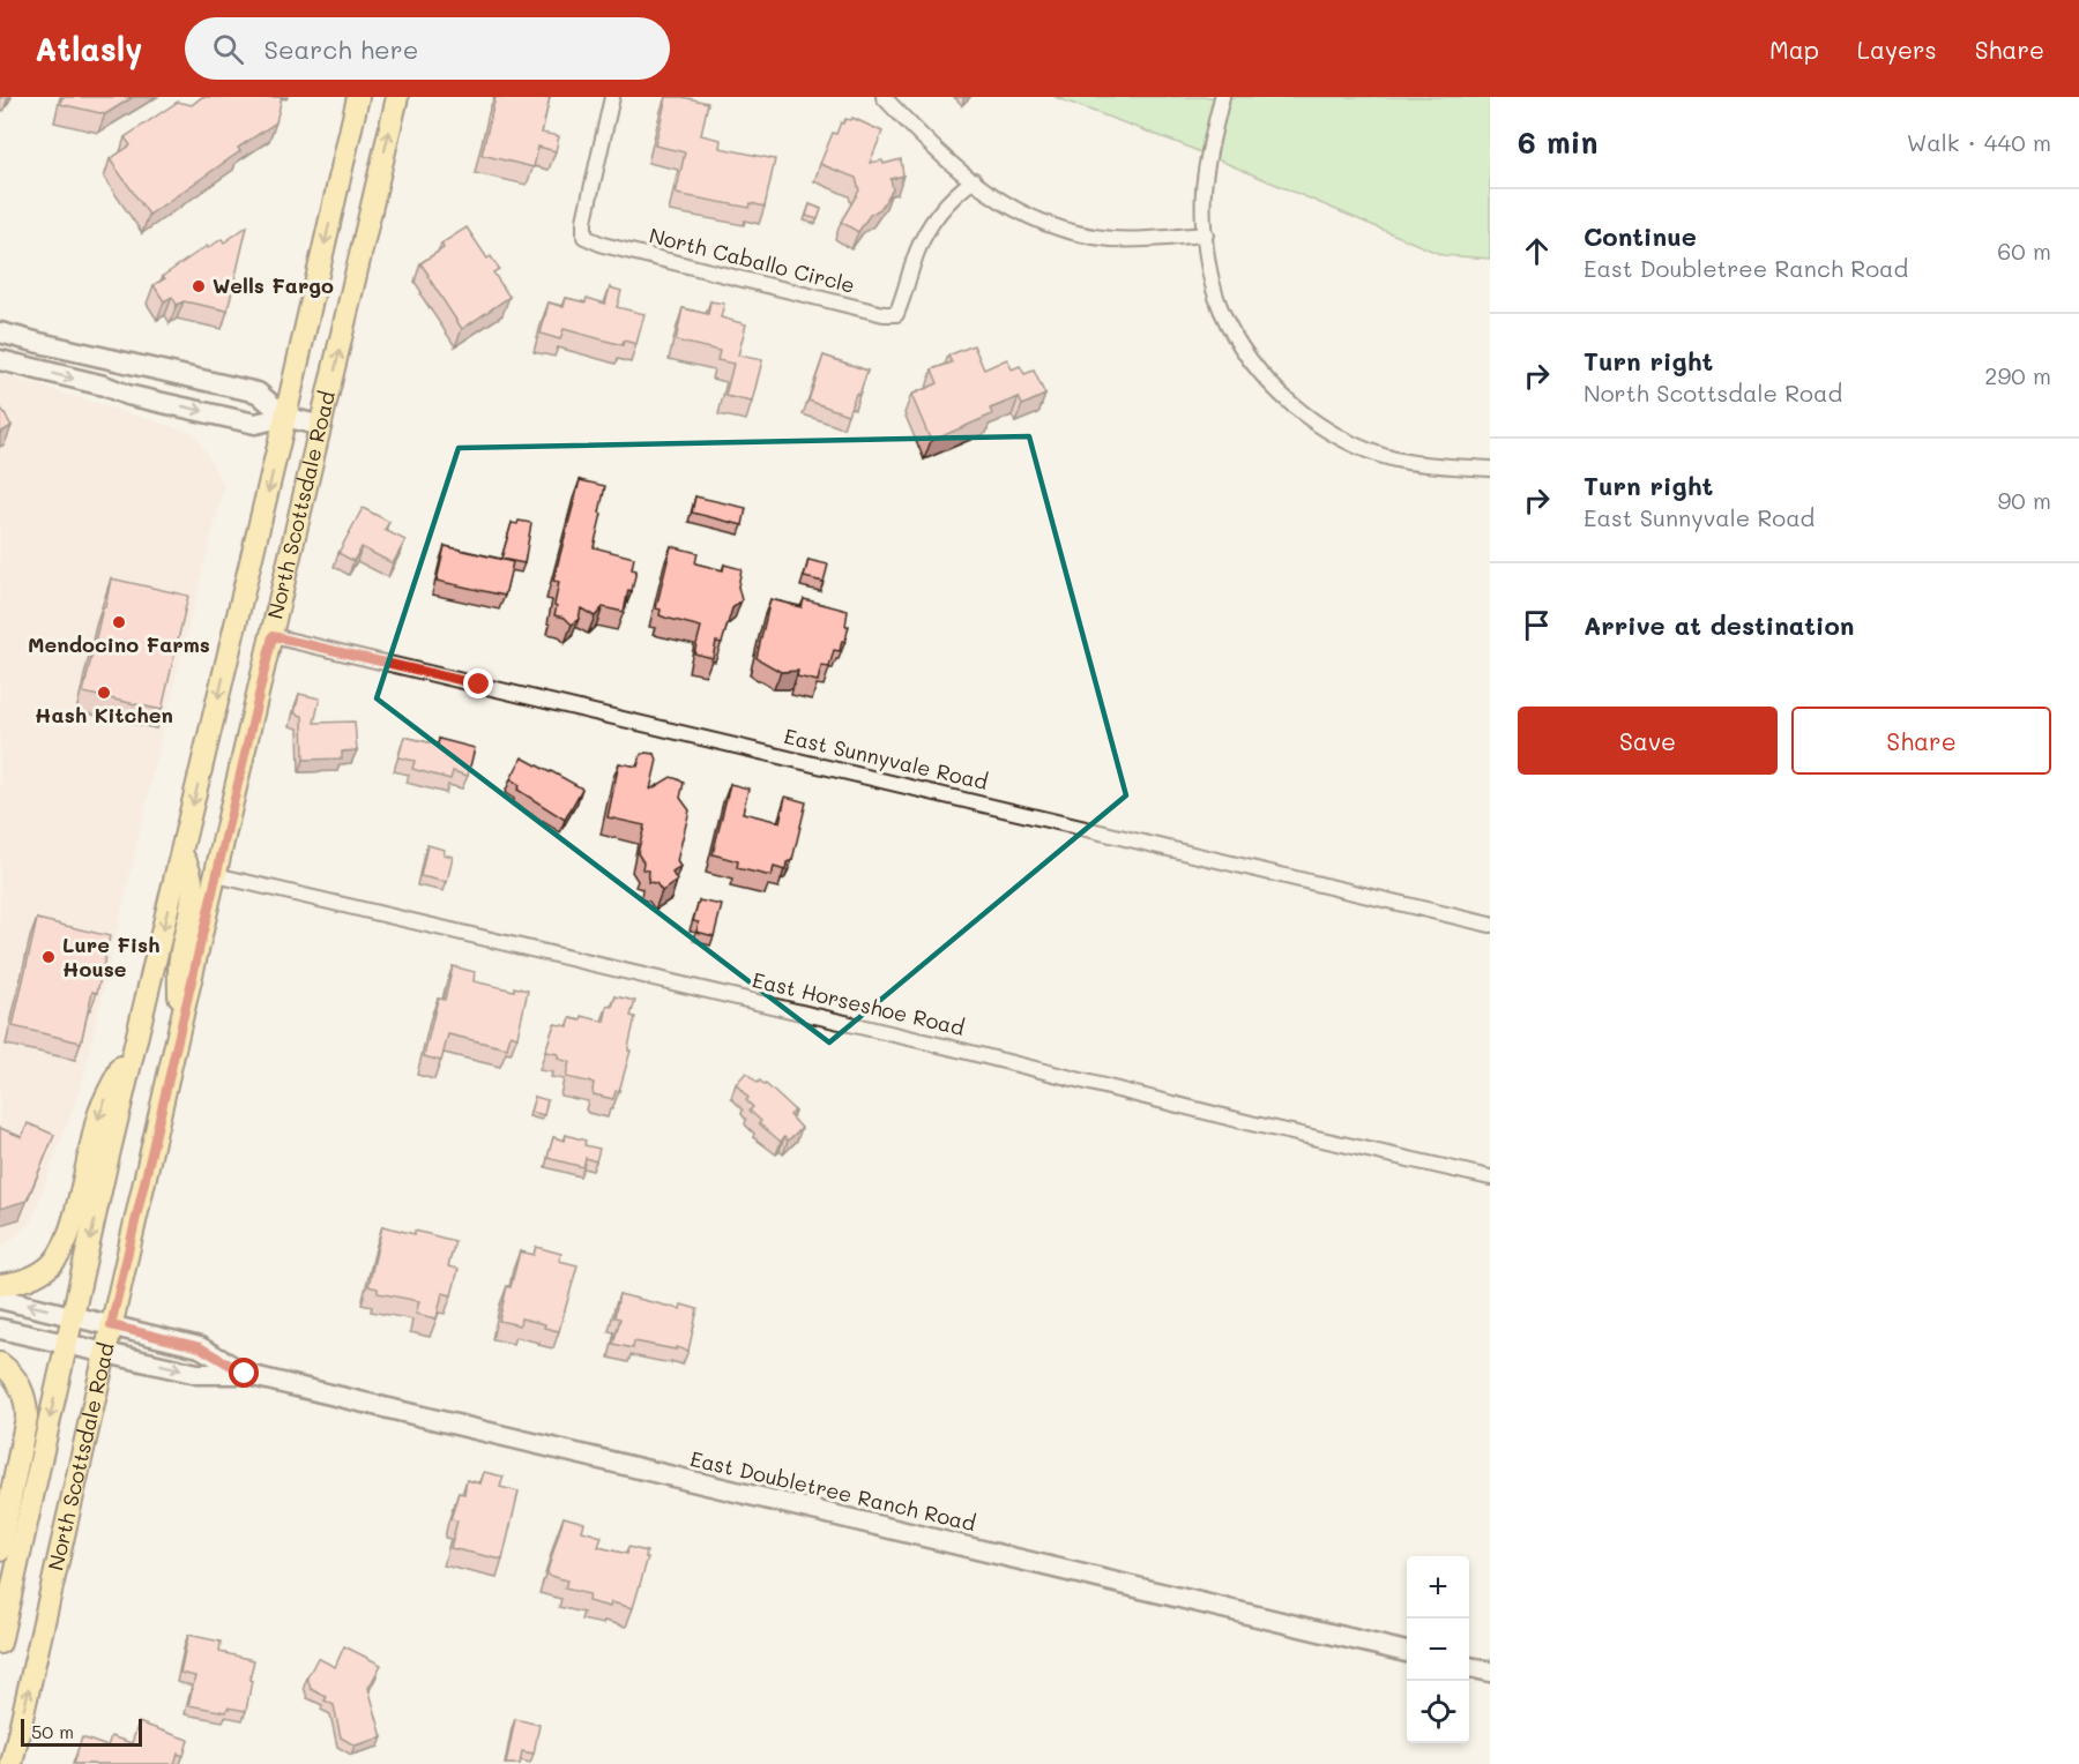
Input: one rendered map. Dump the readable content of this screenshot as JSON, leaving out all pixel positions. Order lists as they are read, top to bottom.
{
  "streets": {
    "main road": ["North Scottsdale Road", "East Doubletree Ranch Road"],
    "street": ["North Caballo Circle", "East Sunnyvale Road", "East Horseshoe Road"]
  },
  "crossings": [
    ["North Scottsdale Road", "East Sunnyvale Road"],
    ["North Scottsdale Road", "East Horseshoe Road"],
    ["North Scottsdale Road", "East Doubletree Ranch Road"]
  ],
  "places": [
    "Wells Fargo",
    "Mendocino Farms",
    "Hash Kitchen",
    "Lure Fish House"
  ],
  "scale_bar": "50 m",
  "page": {
    "header": "Atlasly",
    "search": "Search here",
    "nav": ["Map", "Layers", "Share"],
    "heading": ["6 min", "Walk · 440 m"],
    "list": [
      ["Continue", "East Doubletree Ranch Road", "60 m"],
      ["Turn right", "North Scottsdale Road", "290 m"],
      ["Turn right", "East Sunnyvale Road", "90 m"],
      "Arrive at destination"
    ],
    "buttons": ["Save", "Share"],
    "map_buttons": ["+", "−"],
    "scale": "50 m"
  }
}
